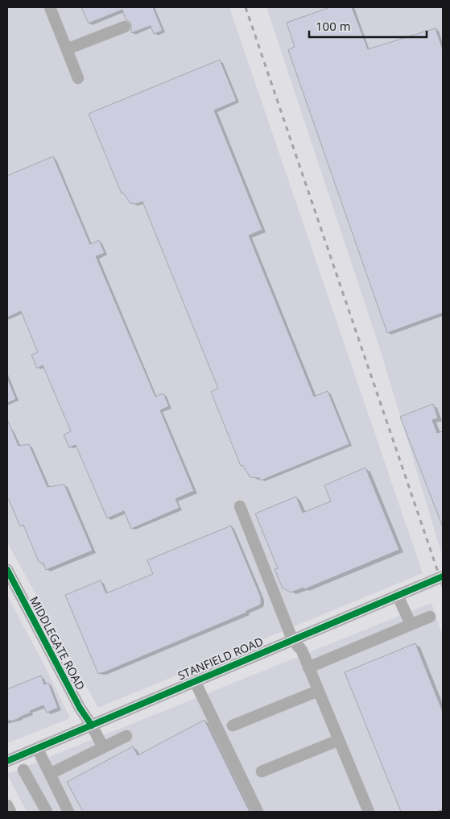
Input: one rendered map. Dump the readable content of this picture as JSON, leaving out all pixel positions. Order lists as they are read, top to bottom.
{
  "streets": {
    "street": ["MIDDLEGATE ROAD", "STANFIELD ROAD"]
  },
  "crossings": [
    ["MIDDLEGATE ROAD", "STANFIELD ROAD"]
  ],
  "scale_bar": "100 m"
}
